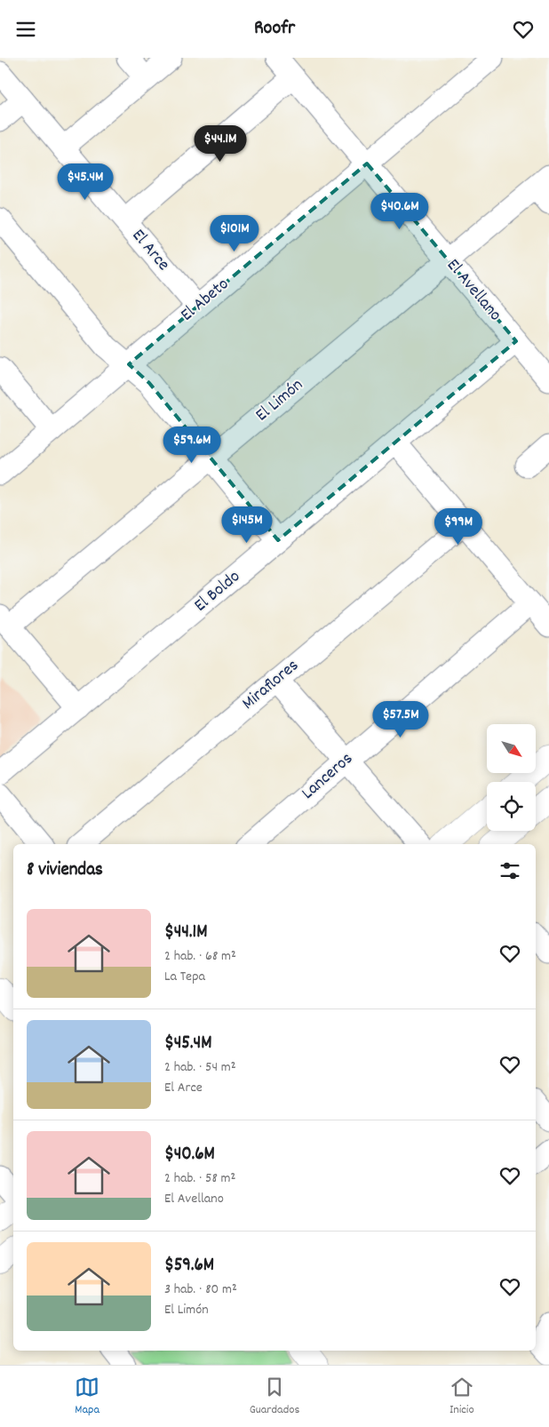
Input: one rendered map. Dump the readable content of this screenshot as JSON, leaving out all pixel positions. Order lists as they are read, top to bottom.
{
  "streets": {
    "street": [
      "El Arce",
      "El Avellano",
      "El Abeto",
      "El Limón",
      "El Boldo",
      "Miraflores",
      "Lanceros"
    ]
  },
  "crossings": [
    ["El Arce", "El Abeto"],
    ["El Avellano", "El Abeto"],
    ["El Avellano", "El Limón"],
    ["El Avellano", "El Boldo"]
  ],
  "north": "bottom right",
  "page": {
    "header": "Roofr",
    "price": [
      "$44.1M",
      "$45.4M",
      "$40.6M",
      "$101M",
      "$59.6M",
      "$145M",
      "$99M",
      "$57.5M"
    ],
    "heading": "8 viviendas",
    "list": [
      {
        "name": "$44.1M",
        "note": "2 hab. · 68 m² · La Tepa"
      },
      {
        "name": "$45.4M",
        "note": "2 hab. · 54 m² · El Arce"
      },
      {
        "name": "$40.6M",
        "note": "2 hab. · 58 m² · El Avellano"
      },
      {
        "name": "$59.6M",
        "note": "3 hab. · 80 m² · El Limón"
      }
    ],
    "tabs": ["Mapa", "Guardados", "Inicio"]
  }
}
